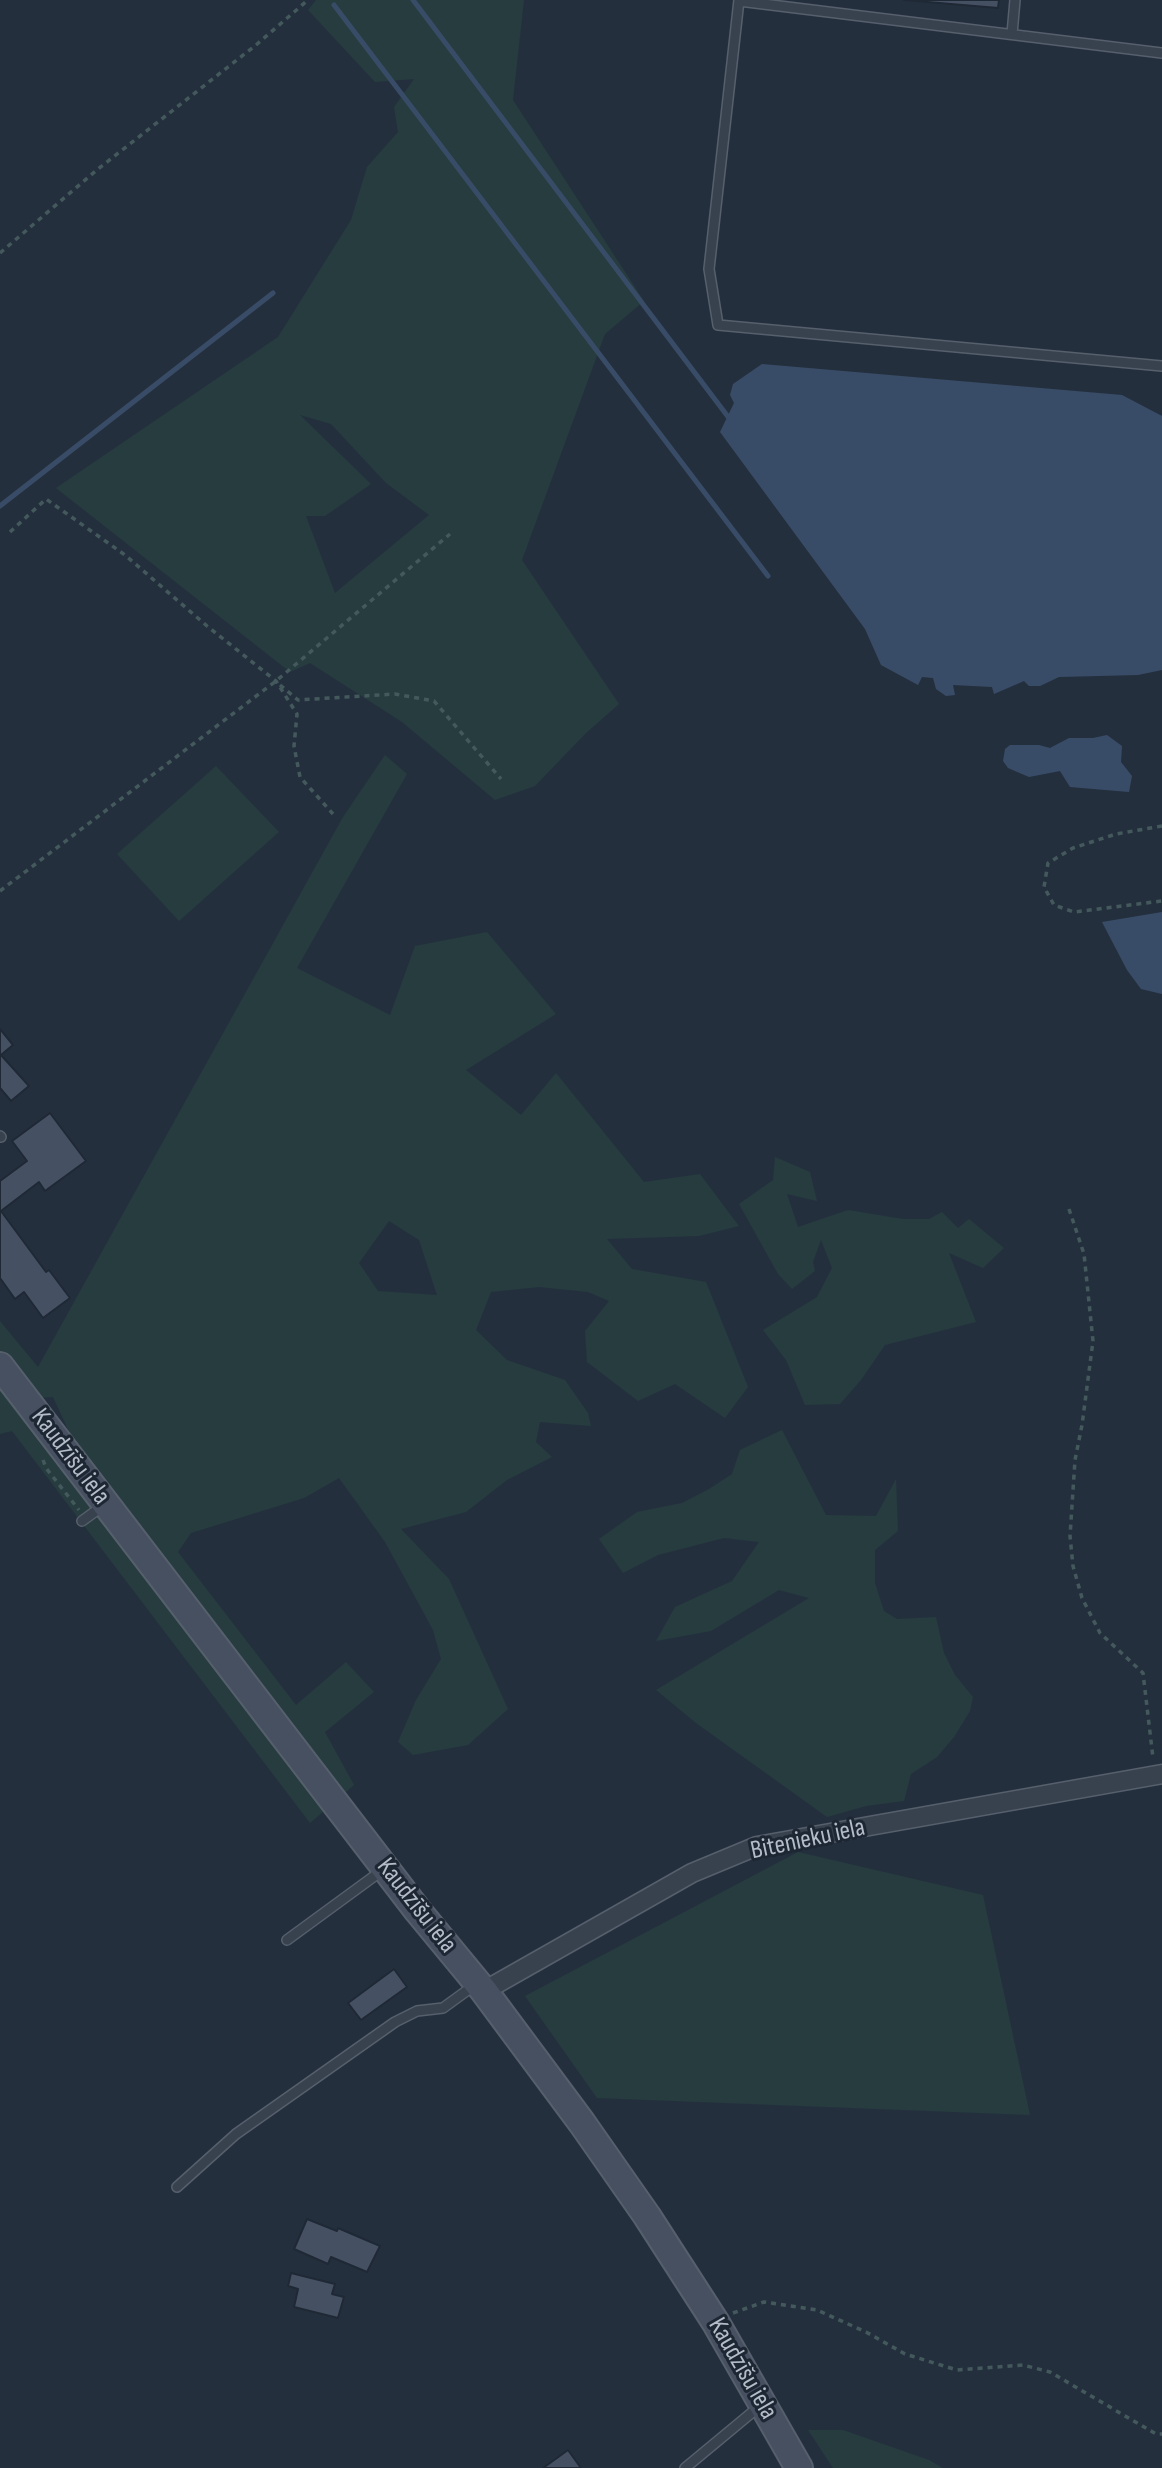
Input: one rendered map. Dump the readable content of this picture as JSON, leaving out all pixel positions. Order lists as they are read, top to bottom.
{
  "streets": {
    "street": ["Kaudzīšu iela", "Bitenieku iela"]
  },
  "crossings": [
    ["Kaudzīšu iela", "Bitenieku iela"]
  ]
}
